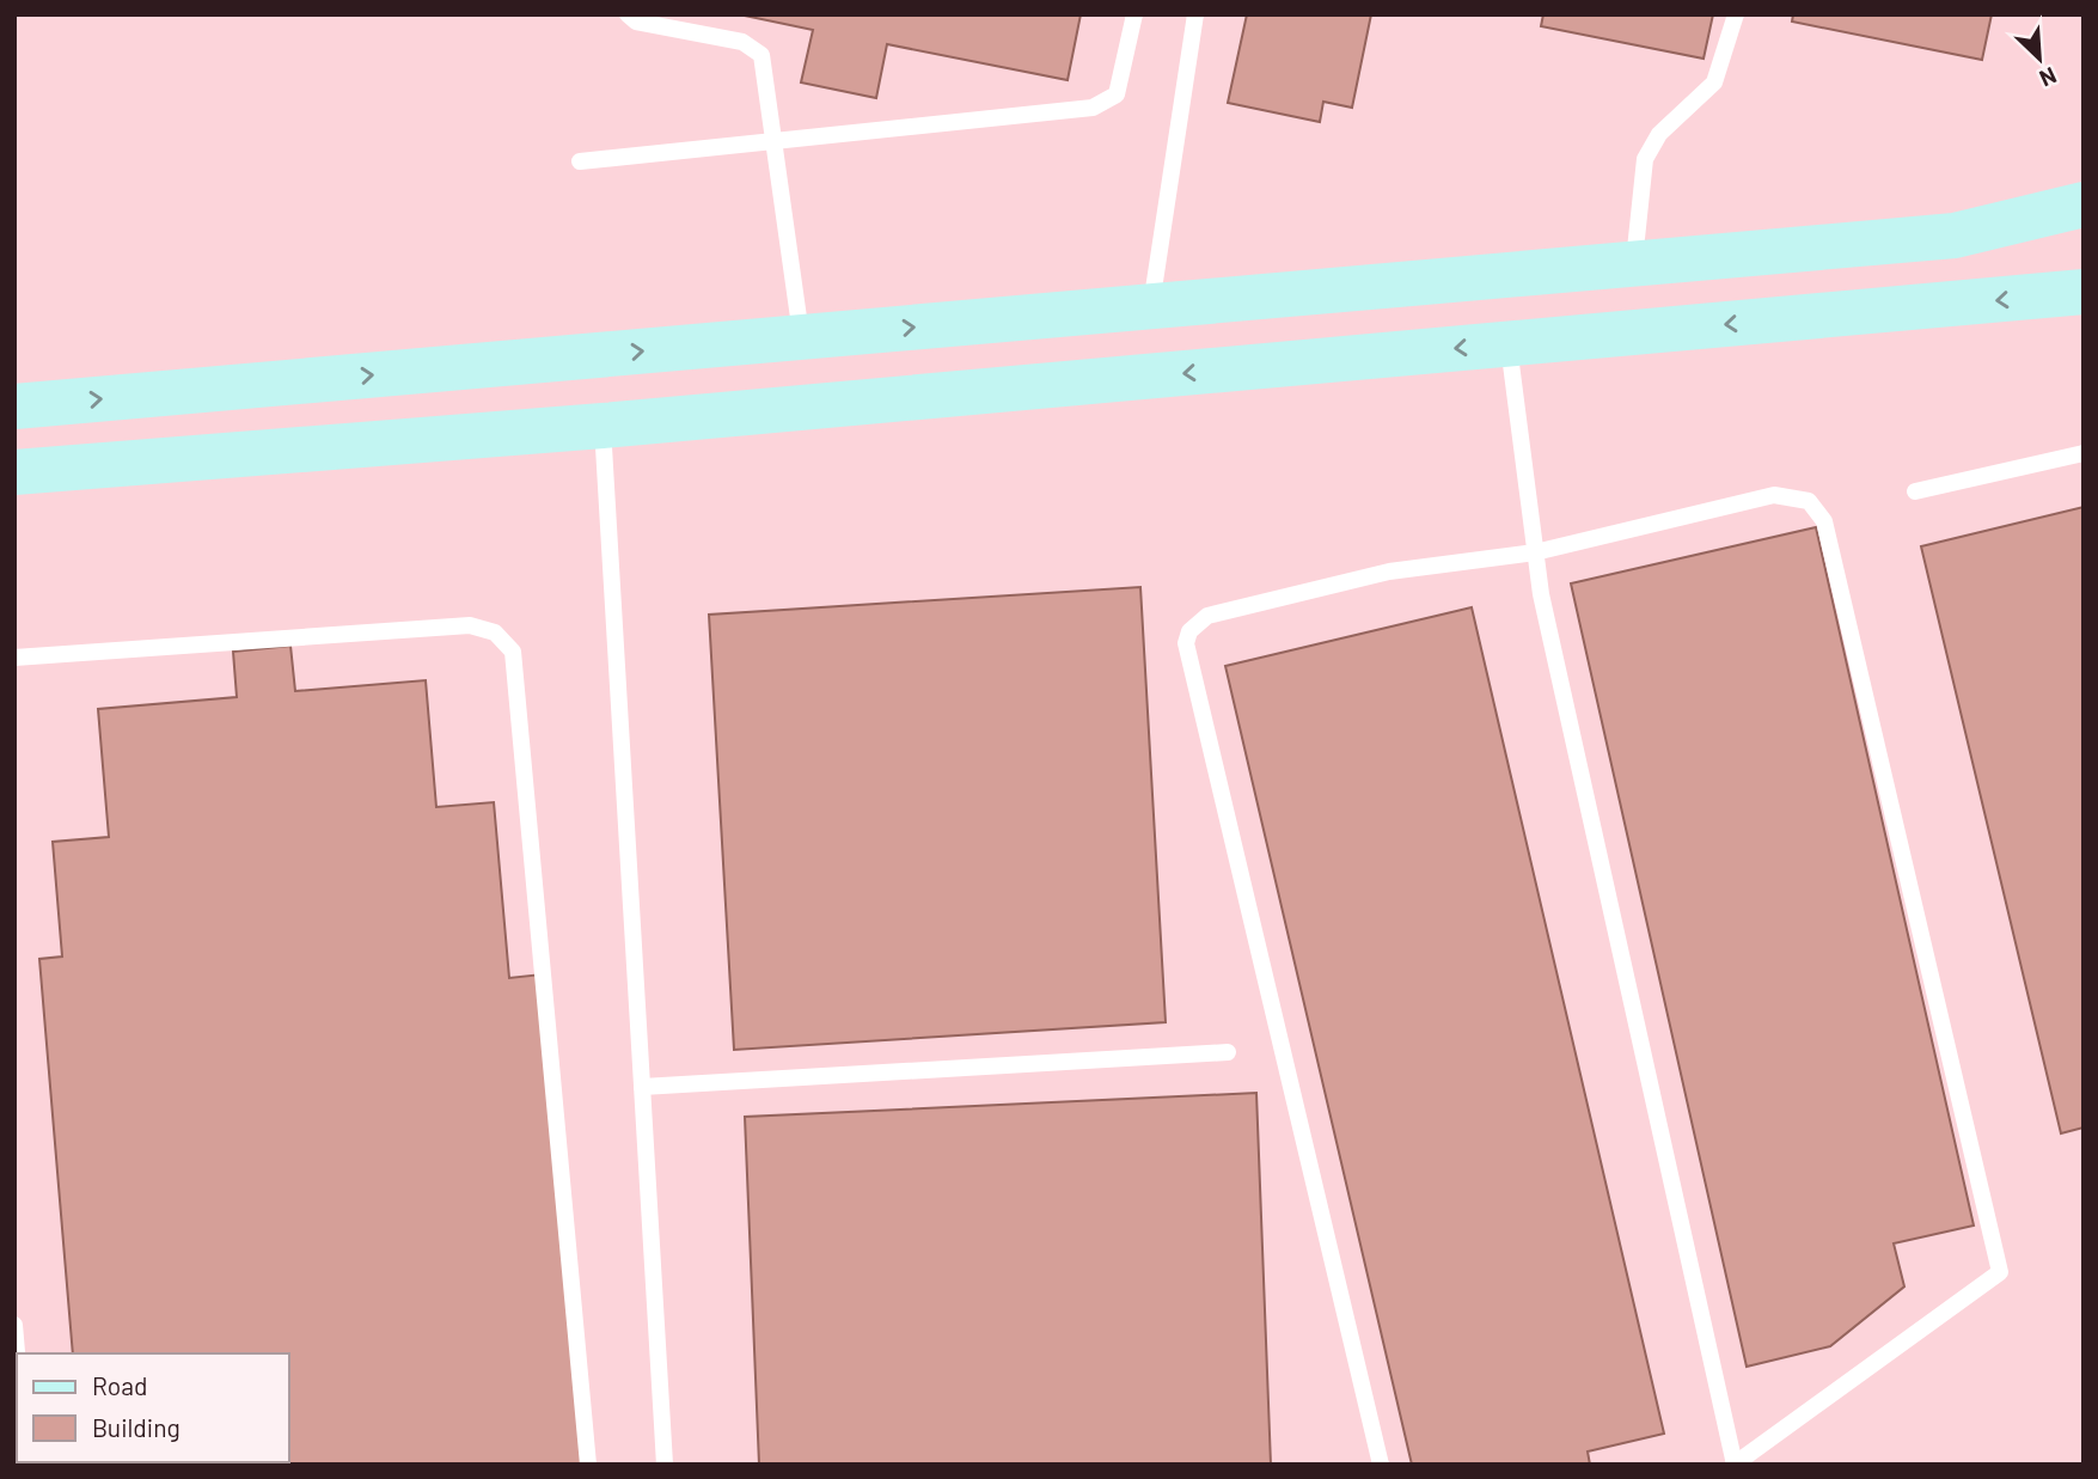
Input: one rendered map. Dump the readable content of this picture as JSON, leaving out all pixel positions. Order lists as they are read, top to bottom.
{
  "legend": ["Road", "Building"],
  "north": "bottom right"
}
